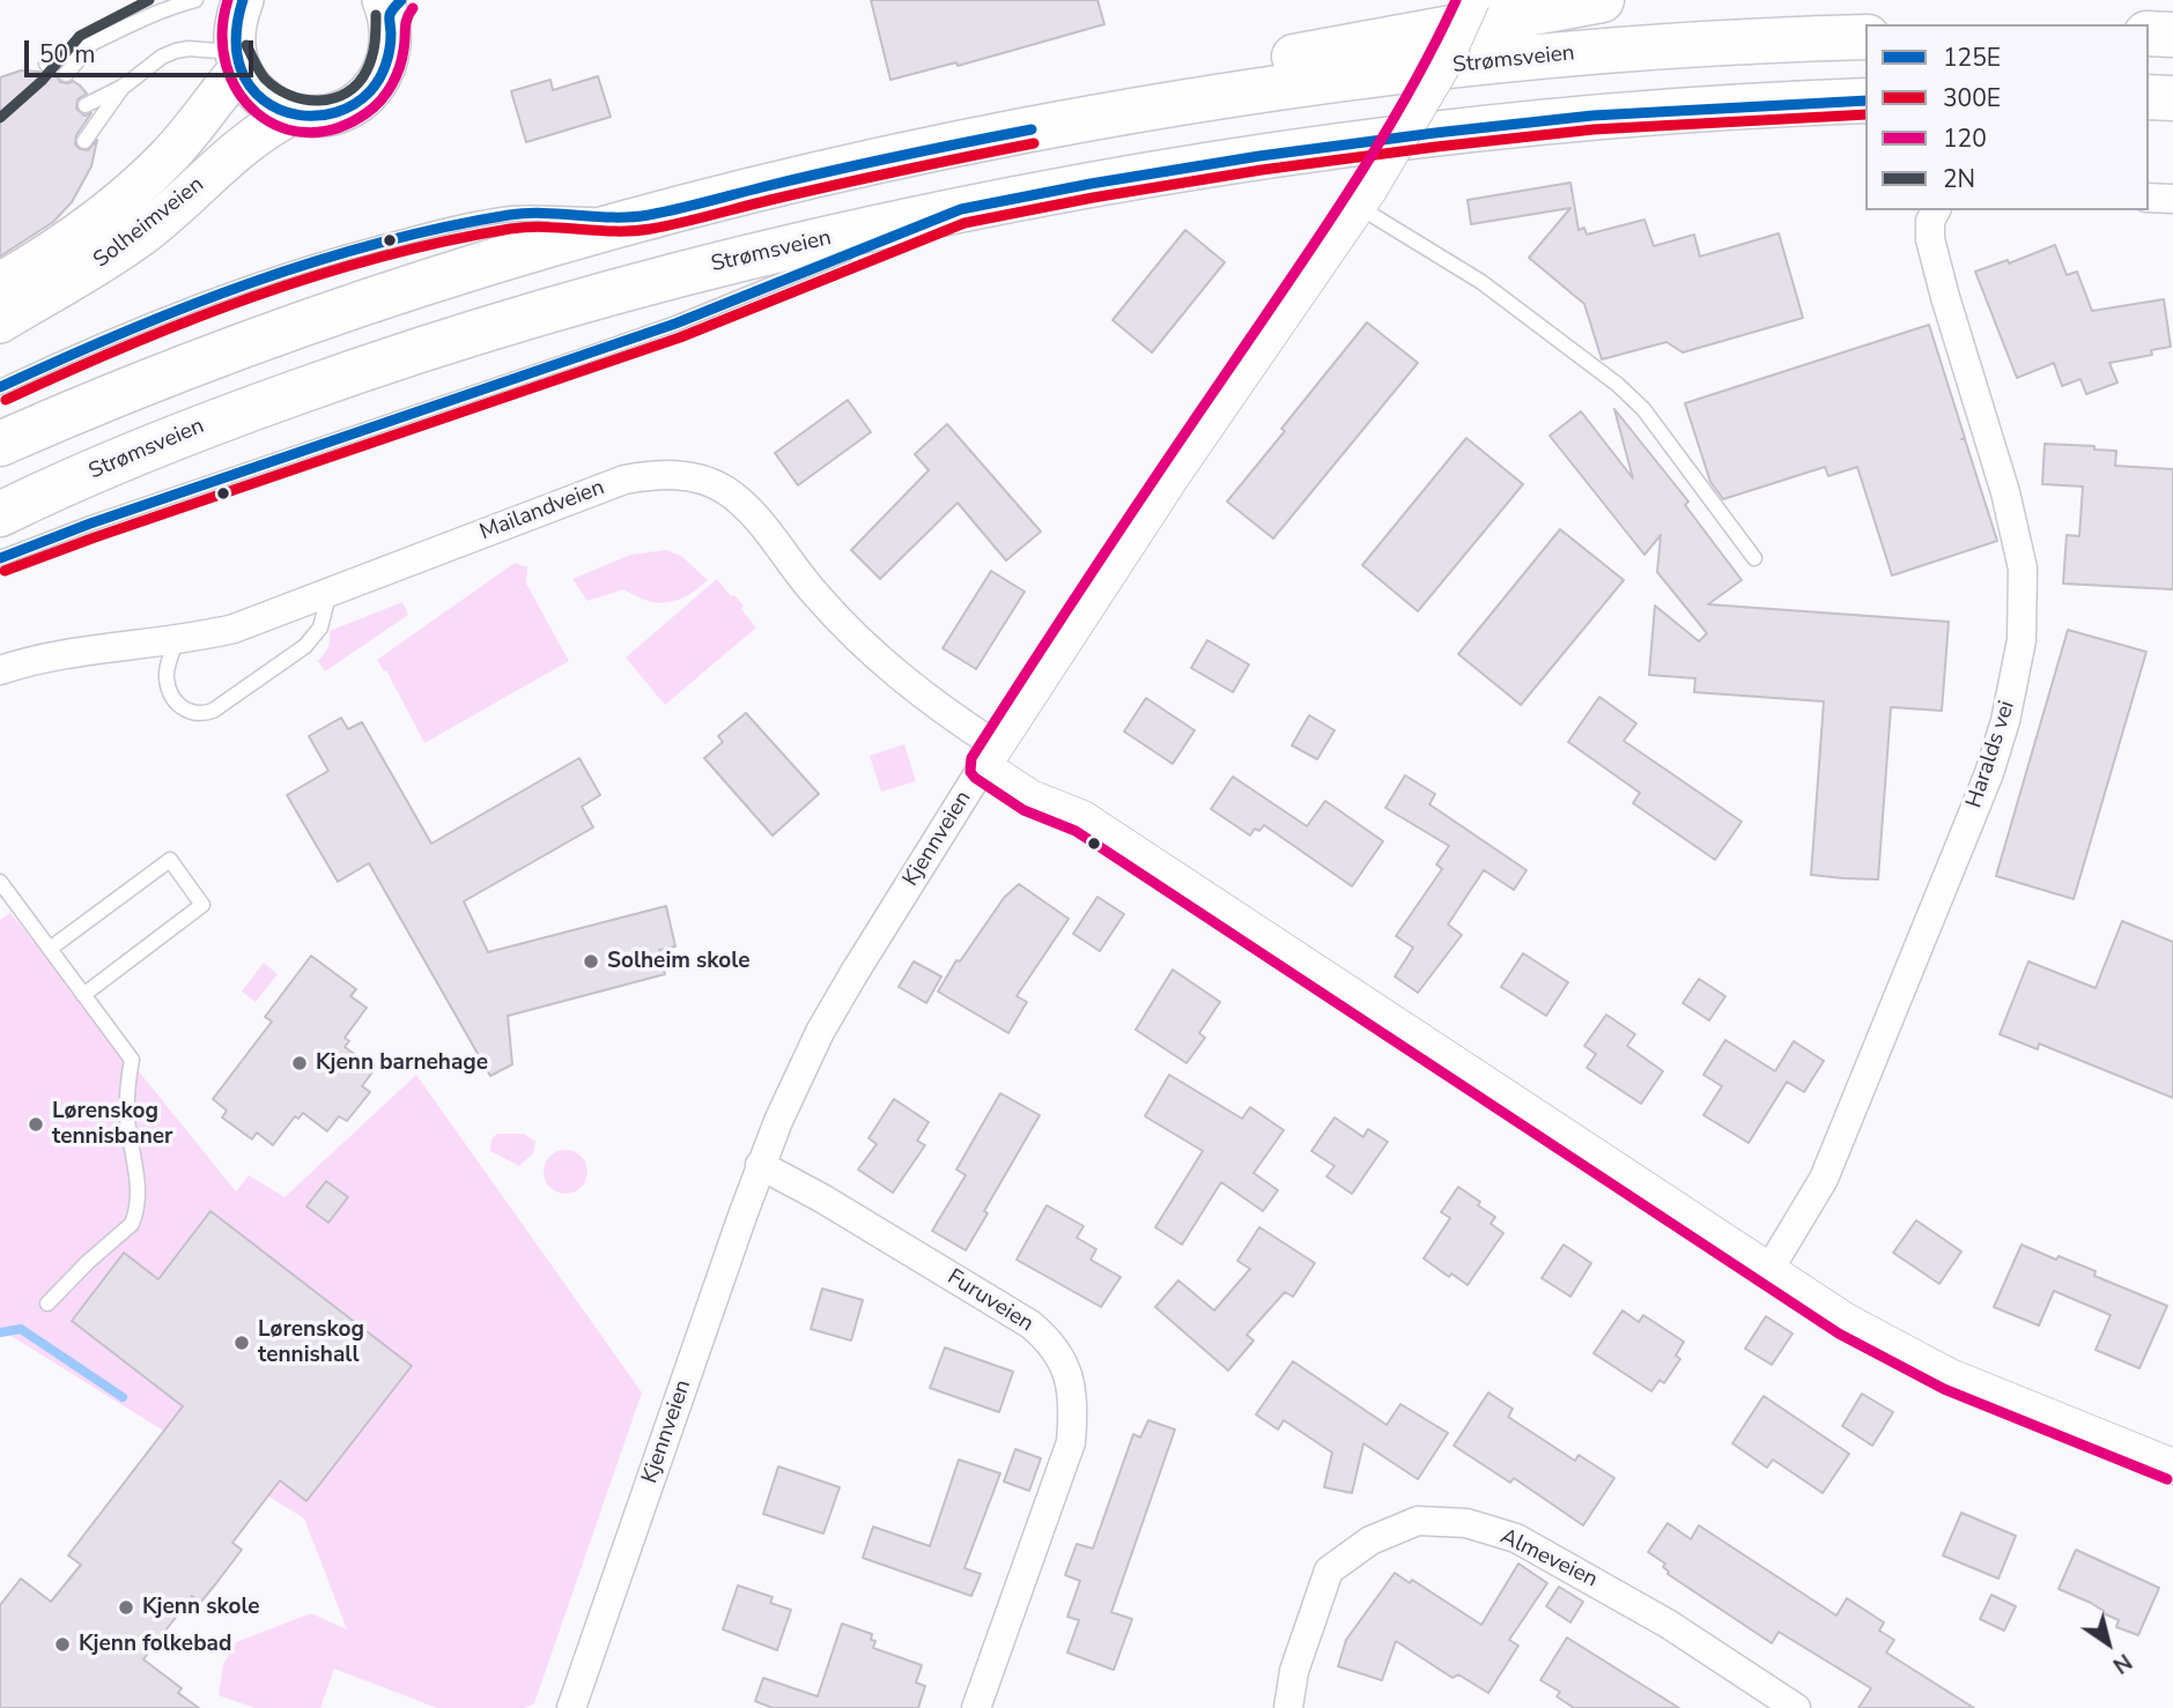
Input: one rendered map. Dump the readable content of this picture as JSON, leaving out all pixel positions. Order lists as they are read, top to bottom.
{
  "streets": {
    "highway": ["Strømsveien"],
    "main road": ["Solheimveien"],
    "street": [
      "Mailandveien",
      "Haralds vei",
      "Kjennveien",
      "Furuveien",
      "Almeveien"
    ]
  },
  "crossings": [
    ["Mailandveien", "Kjennveien"],
    ["Kjennveien", "Furuveien"]
  ],
  "places": [
    "Solheim skole",
    "Kjenn barnehage",
    "Lørenskog tennisbaner",
    "Lørenskog tennishall",
    "Kjenn skole",
    "Kjenn folkebad"
  ],
  "lines": [
    "transit line 125E",
    "transit line 120",
    "transit line 2N",
    "transit line 300E"
  ],
  "legend": [
    "125E",
    "300E",
    "120",
    "2N"
  ],
  "scale_bar": "50 m",
  "north": "bottom right"
}
